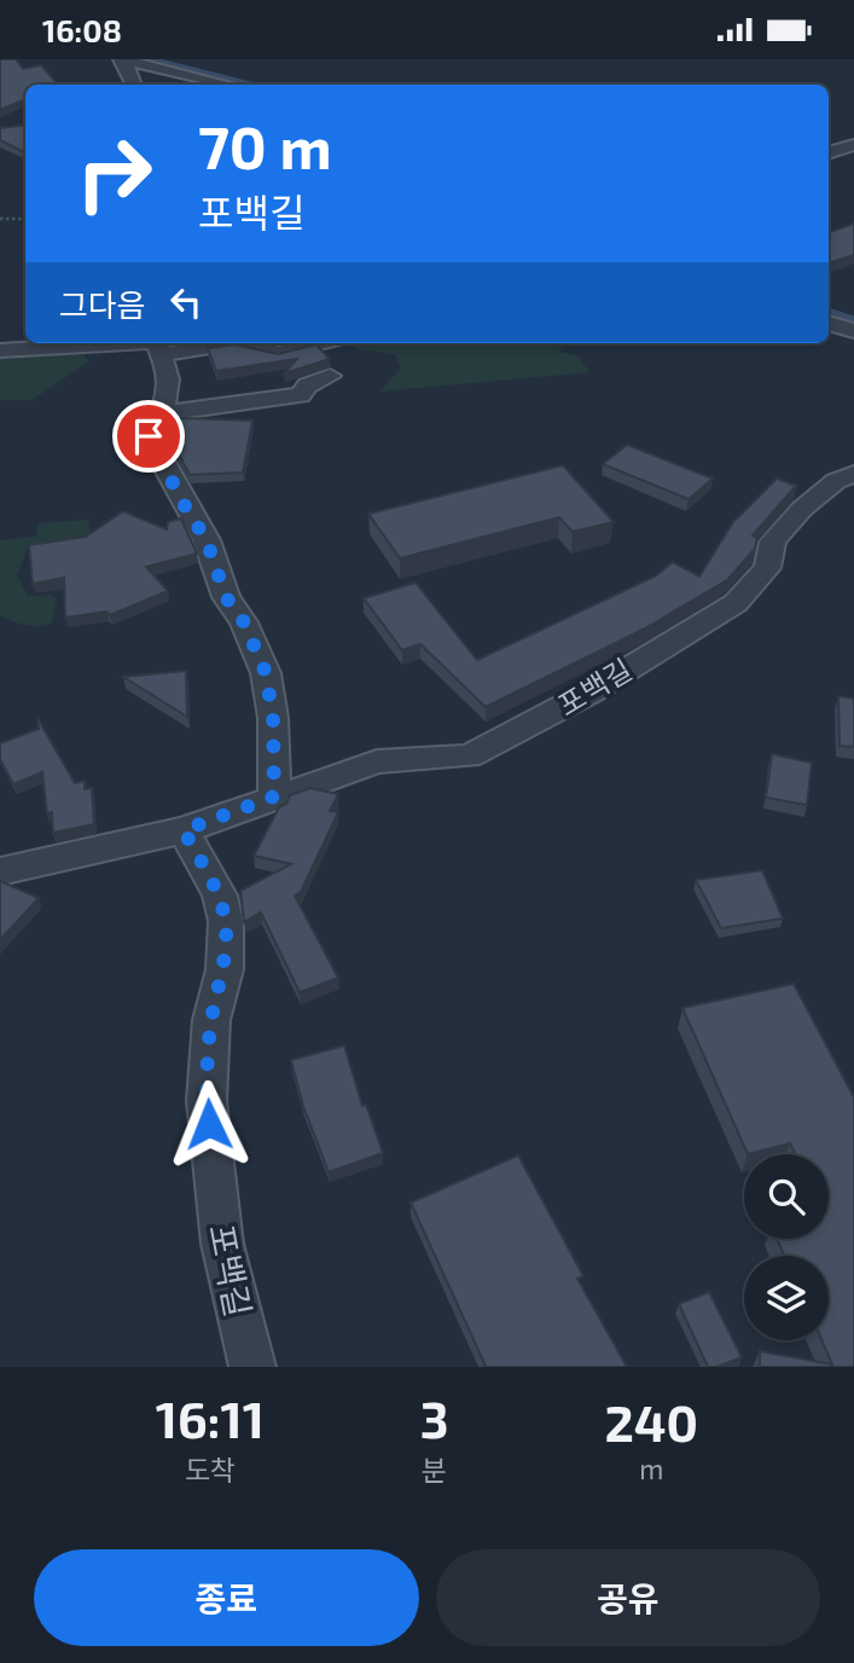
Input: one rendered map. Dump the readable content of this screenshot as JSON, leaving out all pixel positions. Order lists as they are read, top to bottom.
{
  "streets": {
    "street": ["포백길"]
  },
  "page": {
    "status": "16:08",
    "turn": ["70 m", "포백길"],
    "then": "그다음",
    "eta": [
      "16:11",
      "도착",
      "3",
      "분",
      "240",
      "m"
    ],
    "buttons": ["종료", "공유"]
  }
}
